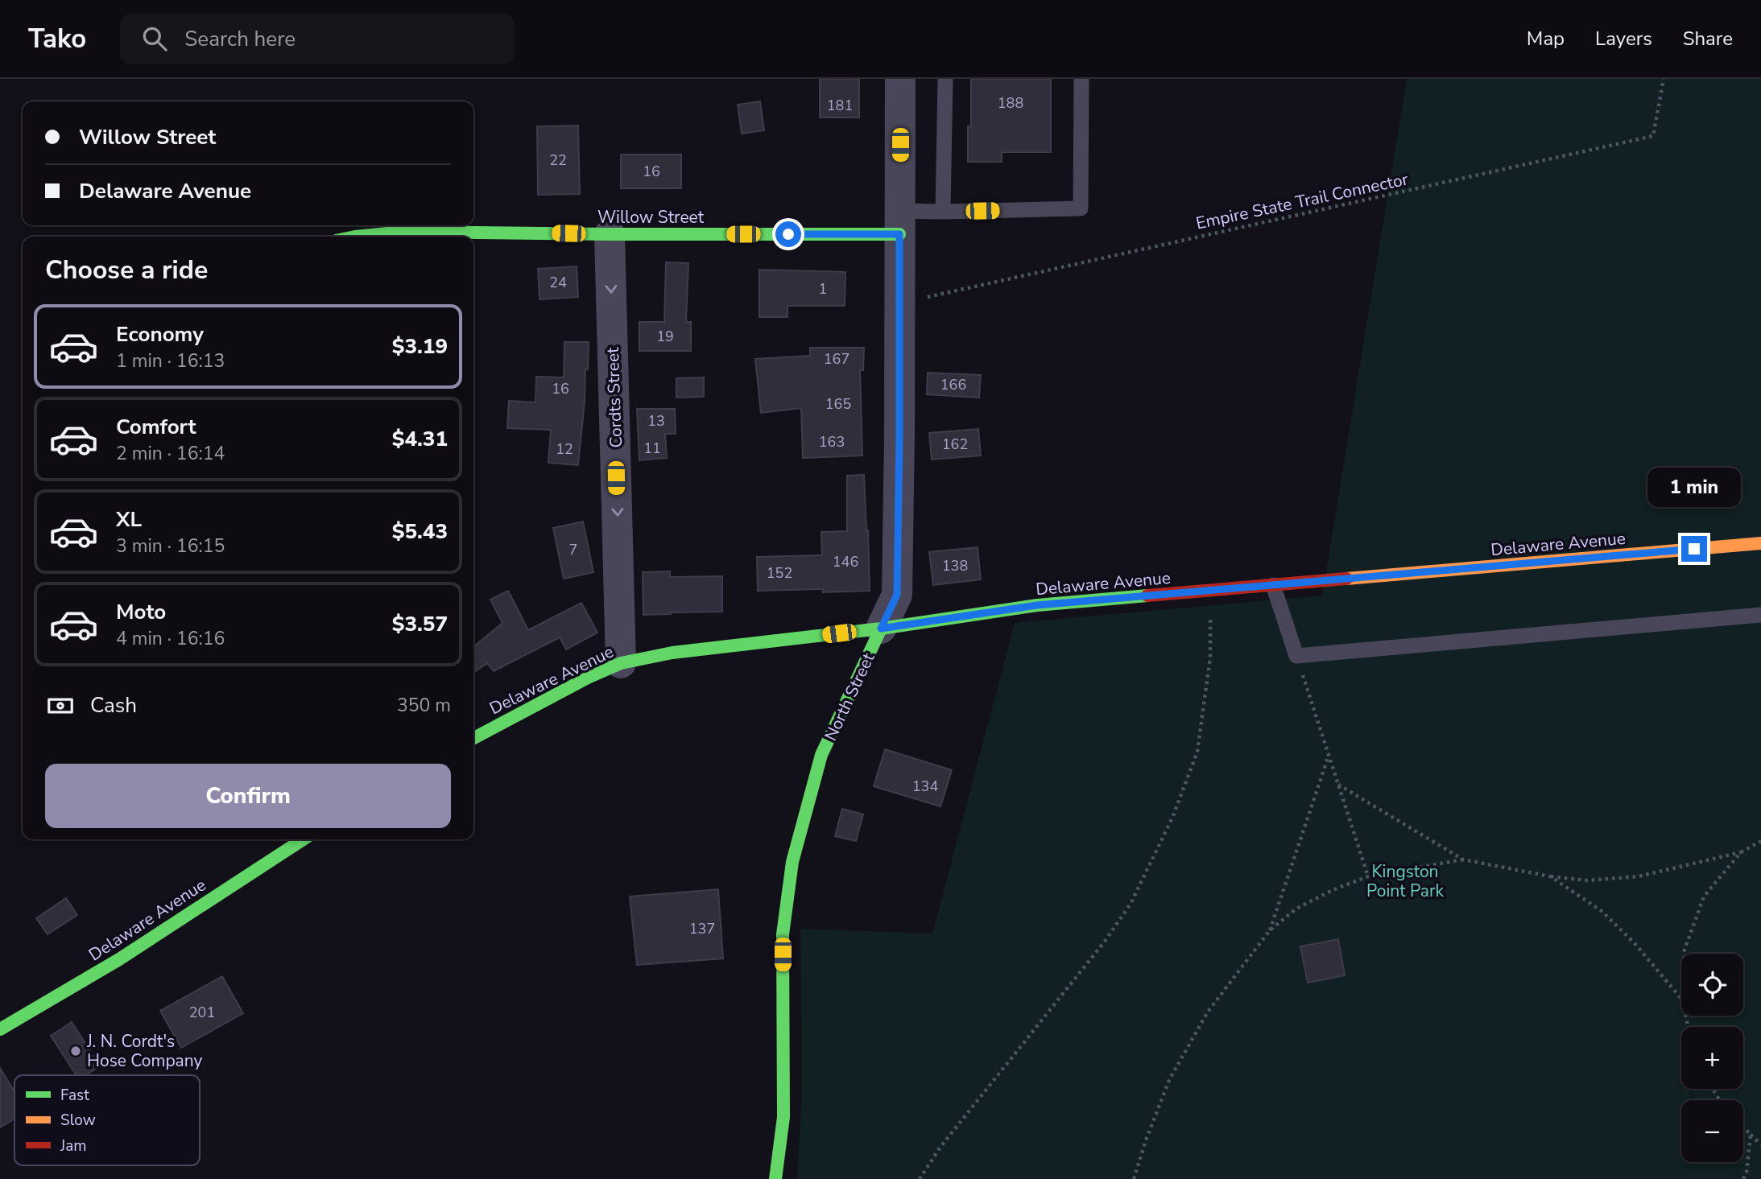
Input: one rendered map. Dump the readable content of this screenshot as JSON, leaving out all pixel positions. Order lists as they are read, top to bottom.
{
  "streets": {
    "street": [
      "Willow Street",
      "Cordts Street",
      "Delaware Avenue",
      "North Street"
    ],
    "path": ["Empire State Trail Connector"]
  },
  "crossings": [
    ["Empire State Trail Connector", "North Street"],
    ["Willow Street", "Cordts Street"],
    ["Willow Street", "North Street"],
    ["Cordts Street", "Delaware Avenue"],
    ["Delaware Avenue", "North Street"]
  ],
  "one_way": ["Cordts Street"],
  "parks": ["Kingston Point Park"],
  "places": ["J. N. Cordt's Hose Company"],
  "house_numbers": [
    "188",
    "181",
    "22",
    "16",
    "24",
    "1",
    "19",
    "167",
    "166",
    "16",
    "165",
    "13",
    "163",
    "162",
    "11",
    "12",
    "7",
    "146",
    "138",
    "152",
    "134",
    "137",
    "201"
  ],
  "legend": ["Fast", "Slow", "Jam"],
  "page": {
    "header": "Tako",
    "search": "Search here",
    "nav": ["Map", "Layers", "Share"],
    "banner": ["Willow Street", "Delaware Avenue"],
    "heading": "Choose a ride",
    "list": [
      {
        "name": "Economy",
        "note": "1 min · 16:13",
        "value": "$3.19"
      },
      {
        "name": "Comfort",
        "note": "2 min · 16:14",
        "value": "$4.31"
      },
      {
        "name": "XL",
        "note": "3 min · 16:15",
        "value": "$5.43"
      },
      {
        "name": "Moto",
        "note": "4 min · 16:16",
        "value": "$3.57"
      }
    ],
    "bubble": "1 min",
    "pay": ["Cash", "350 m"],
    "buttons": "Confirm",
    "map_buttons": ["+", "−"]
  }
}
